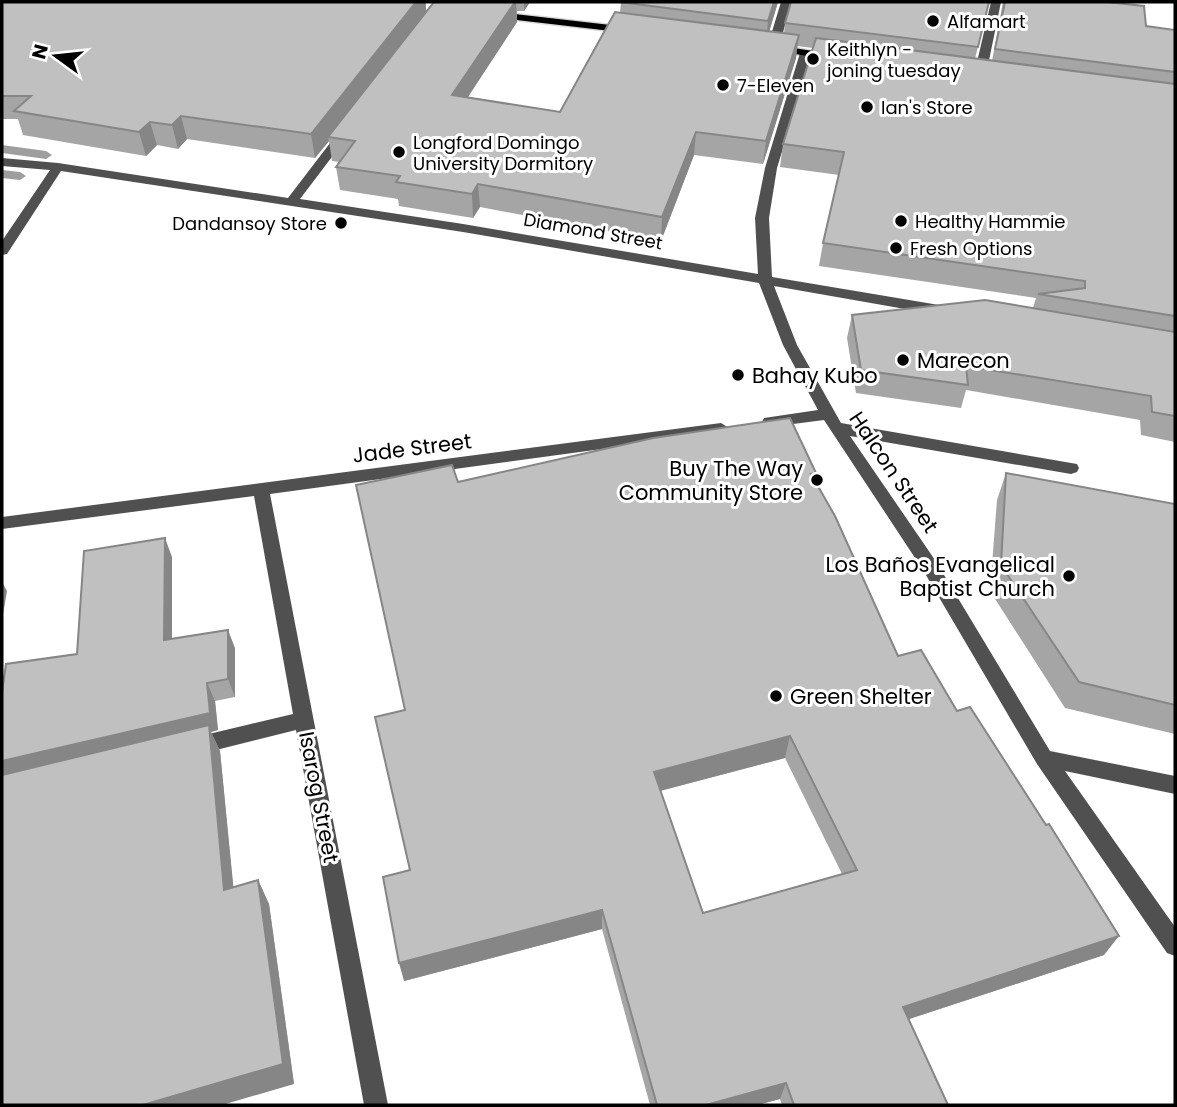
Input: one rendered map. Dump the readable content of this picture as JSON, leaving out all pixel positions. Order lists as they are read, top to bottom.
{
  "streets": {
    "street": [
      "Diamond Street",
      "Jade Street",
      "Halcon Street",
      "Isarog Street"
    ]
  },
  "crossings": [
    ["Diamond Street", "Halcon Street"],
    ["Jade Street", "Isarog Street"]
  ],
  "places": [
    "Alfamart",
    "Keithlyn - joning tuesday",
    "7-Eleven",
    "Ian's Store",
    "Longford Domingo University Dormitory",
    "Healthy Hammie",
    "Dandansoy Store",
    "Fresh Options",
    "Marecon",
    "Bahay Kubo",
    "Buy The Way Community Store",
    "Los Baños Evangelical Baptist Church",
    "Green Shelter"
  ],
  "north": "left"
}
